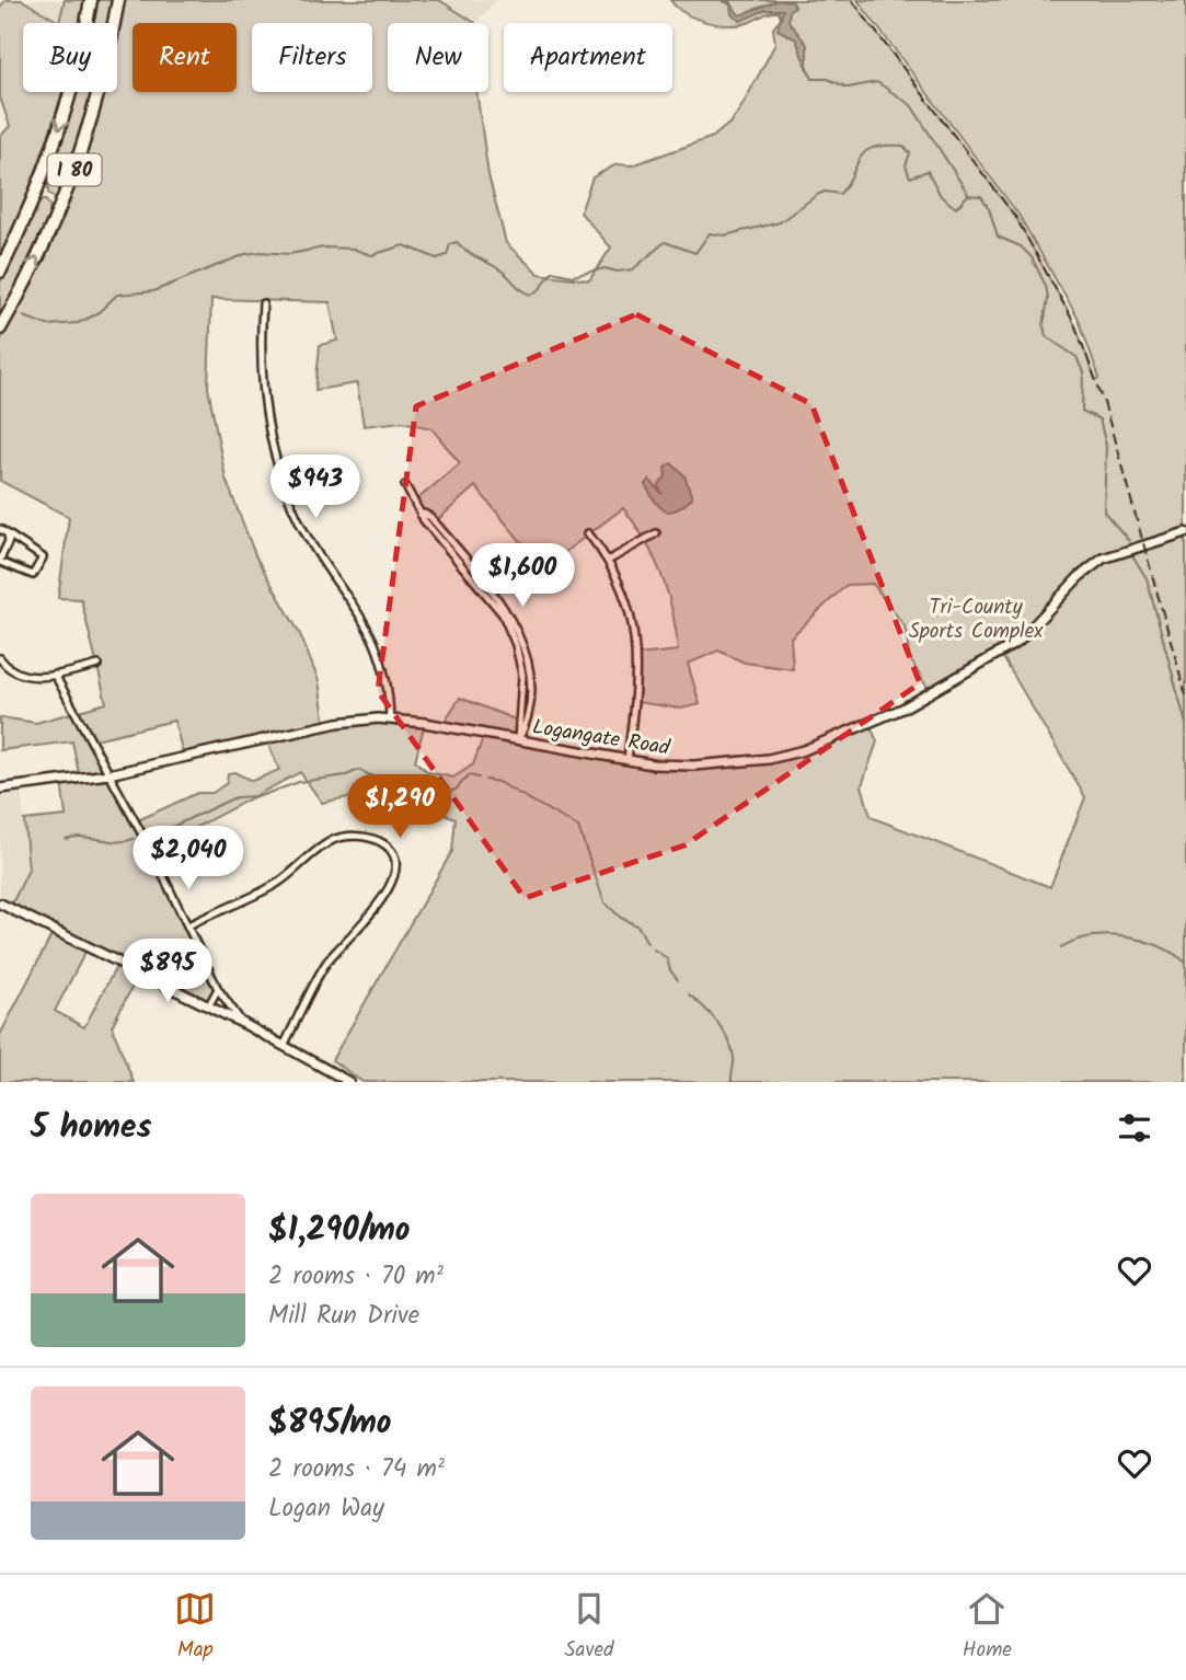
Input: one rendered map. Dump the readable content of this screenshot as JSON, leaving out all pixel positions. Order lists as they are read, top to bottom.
{
  "streets": {
    "highway": ["I 80"],
    "street": ["Logangate Road"]
  },
  "parks": ["Tri-County Sports Complex"],
  "page": {
    "chip": [
      "Buy",
      "Rent",
      "Filters",
      "New",
      "Apartment"
    ],
    "price": [
      "$943",
      "$1,600",
      "$1,290",
      "$2,040",
      "$895"
    ],
    "heading": "5 homes",
    "list": [
      {
        "name": "$1,290/mo",
        "note": "2 rooms · 70 m² · Mill Run Drive"
      },
      {
        "name": "$895/mo",
        "note": "2 rooms · 74 m² · Logan Way"
      }
    ],
    "tabs": ["Map", "Saved", "Home"]
  }
}
